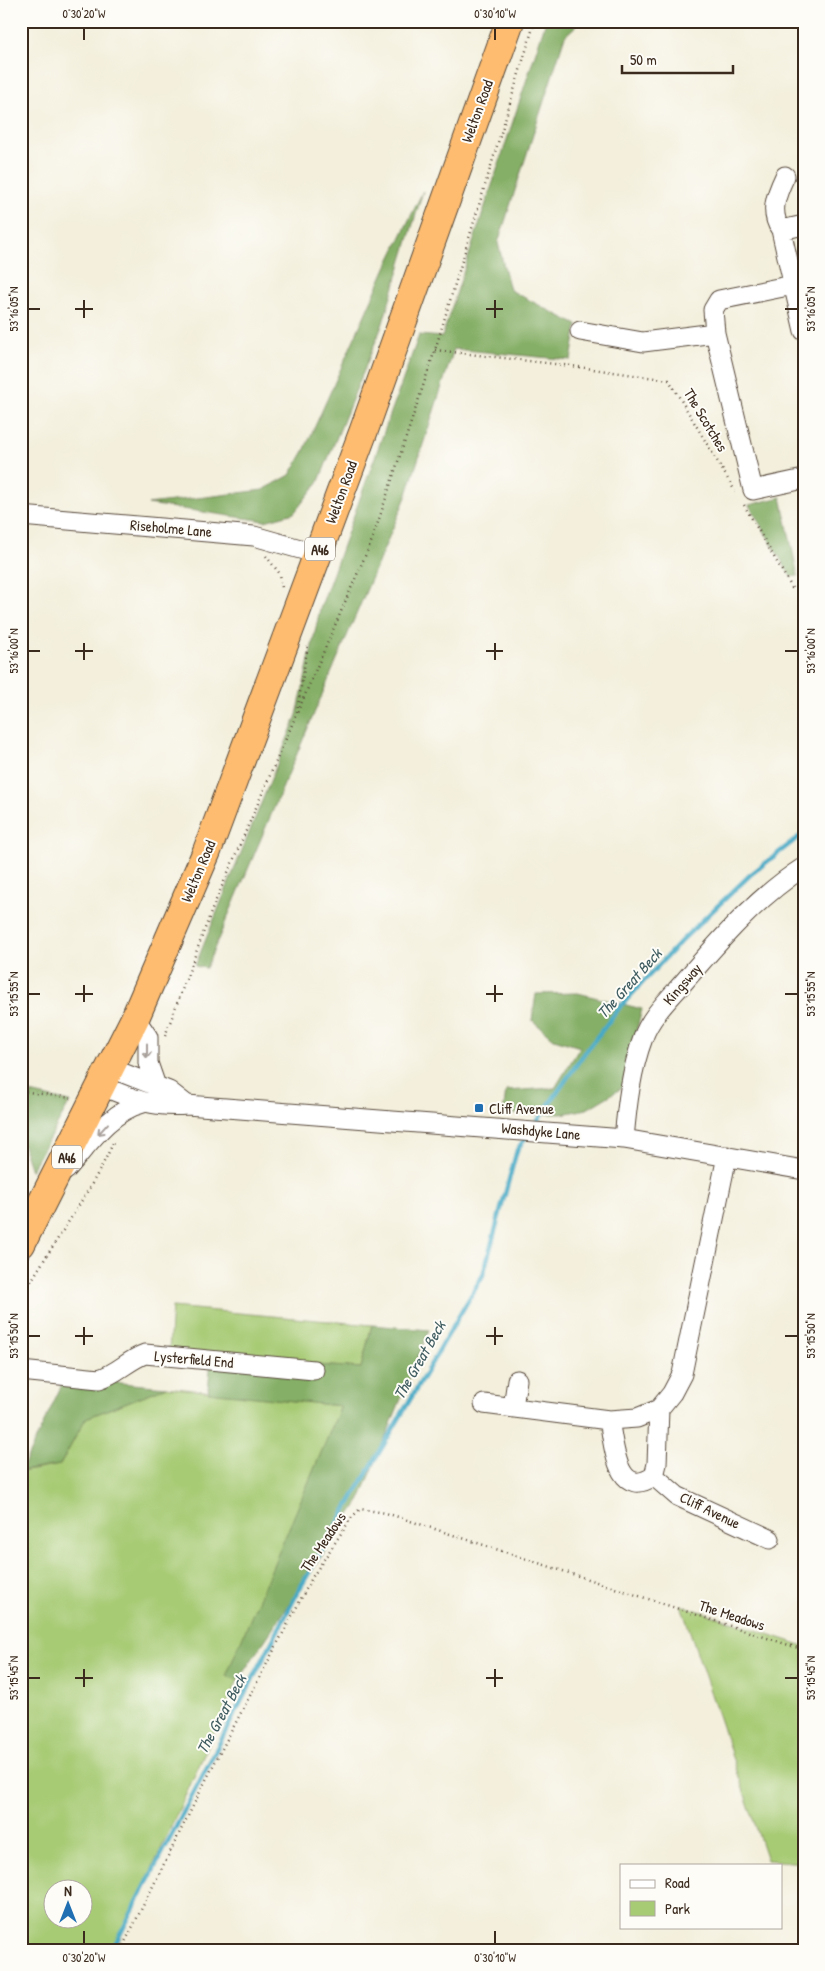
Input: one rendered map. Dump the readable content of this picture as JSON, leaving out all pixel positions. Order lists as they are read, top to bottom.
{
  "streets": {
    "highway": ["Welton Road", "A46"],
    "street": [
      "Riseholme Lane",
      "Kingsway",
      "Washdyke Lane",
      "Lysterfield End",
      "Cliff Avenue"
    ],
    "path": ["The Scotches", "The Meadows"]
  },
  "crossings": [
    ["Welton Road", "Riseholme Lane"],
    ["Welton Road", "A46"],
    ["Welton Road", "Washdyke Lane"],
    ["A46", "Washdyke Lane"],
    ["Kingsway", "Washdyke Lane"]
  ],
  "water": ["The Great Beck"],
  "places": {
    "transit": ["Cliff Avenue"]
  },
  "legend": ["Road", "Park"],
  "scale_bar": "50 m",
  "north": "top",
  "coordinates": [
    "0°30'20\"W",
    "0°30'10\"W",
    "53°16'05\"N",
    "53°16'00\"N",
    "53°15'55\"N",
    "53°15'50\"N",
    "53°15'45\"N"
  ]
}
